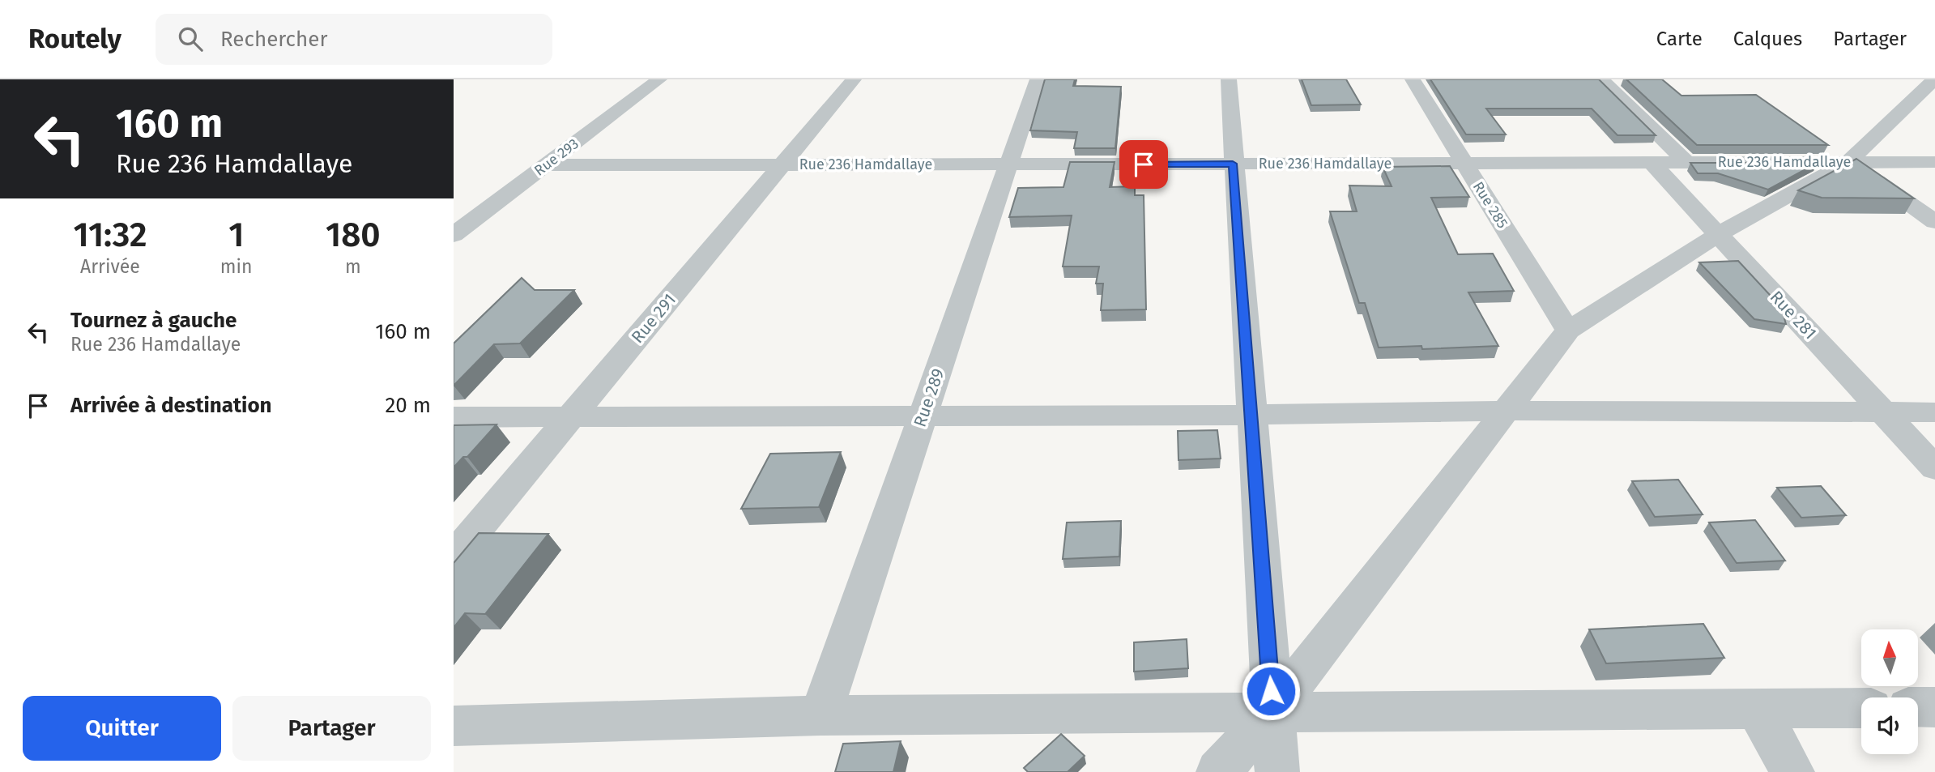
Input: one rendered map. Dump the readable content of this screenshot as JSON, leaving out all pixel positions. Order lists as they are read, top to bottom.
{
  "streets": {
    "street": [
      "Rue 293",
      "Rue 236 Hamdallaye",
      "Rue 285",
      "Rue 281",
      "Rue 291",
      "Rue 289"
    ]
  },
  "crossings": [
    ["Rue 293", "Rue 236 Hamdallaye"],
    ["Rue 236 Hamdallaye", "Rue 285"],
    ["Rue 236 Hamdallaye", "Rue 281"],
    ["Rue 236 Hamdallaye", "Rue 291"],
    ["Rue 236 Hamdallaye", "Rue 289"]
  ],
  "north": "top",
  "page": {
    "header": "Routely",
    "search": "Rechercher",
    "nav": ["Carte", "Calques", "Partager"],
    "turn": ["160 m", "Rue 236 Hamdallaye"],
    "eta": [
      "11:32",
      "Arrivée",
      "1",
      "min",
      "180",
      "m"
    ],
    "list": [
      {
        "name": "Tournez à gauche",
        "note": "Rue 236 Hamdallaye",
        "value": "160 m"
      },
      {
        "name": "Arrivée à destination",
        "value": "20 m"
      }
    ],
    "buttons": ["Quitter", "Partager"]
  }
}
